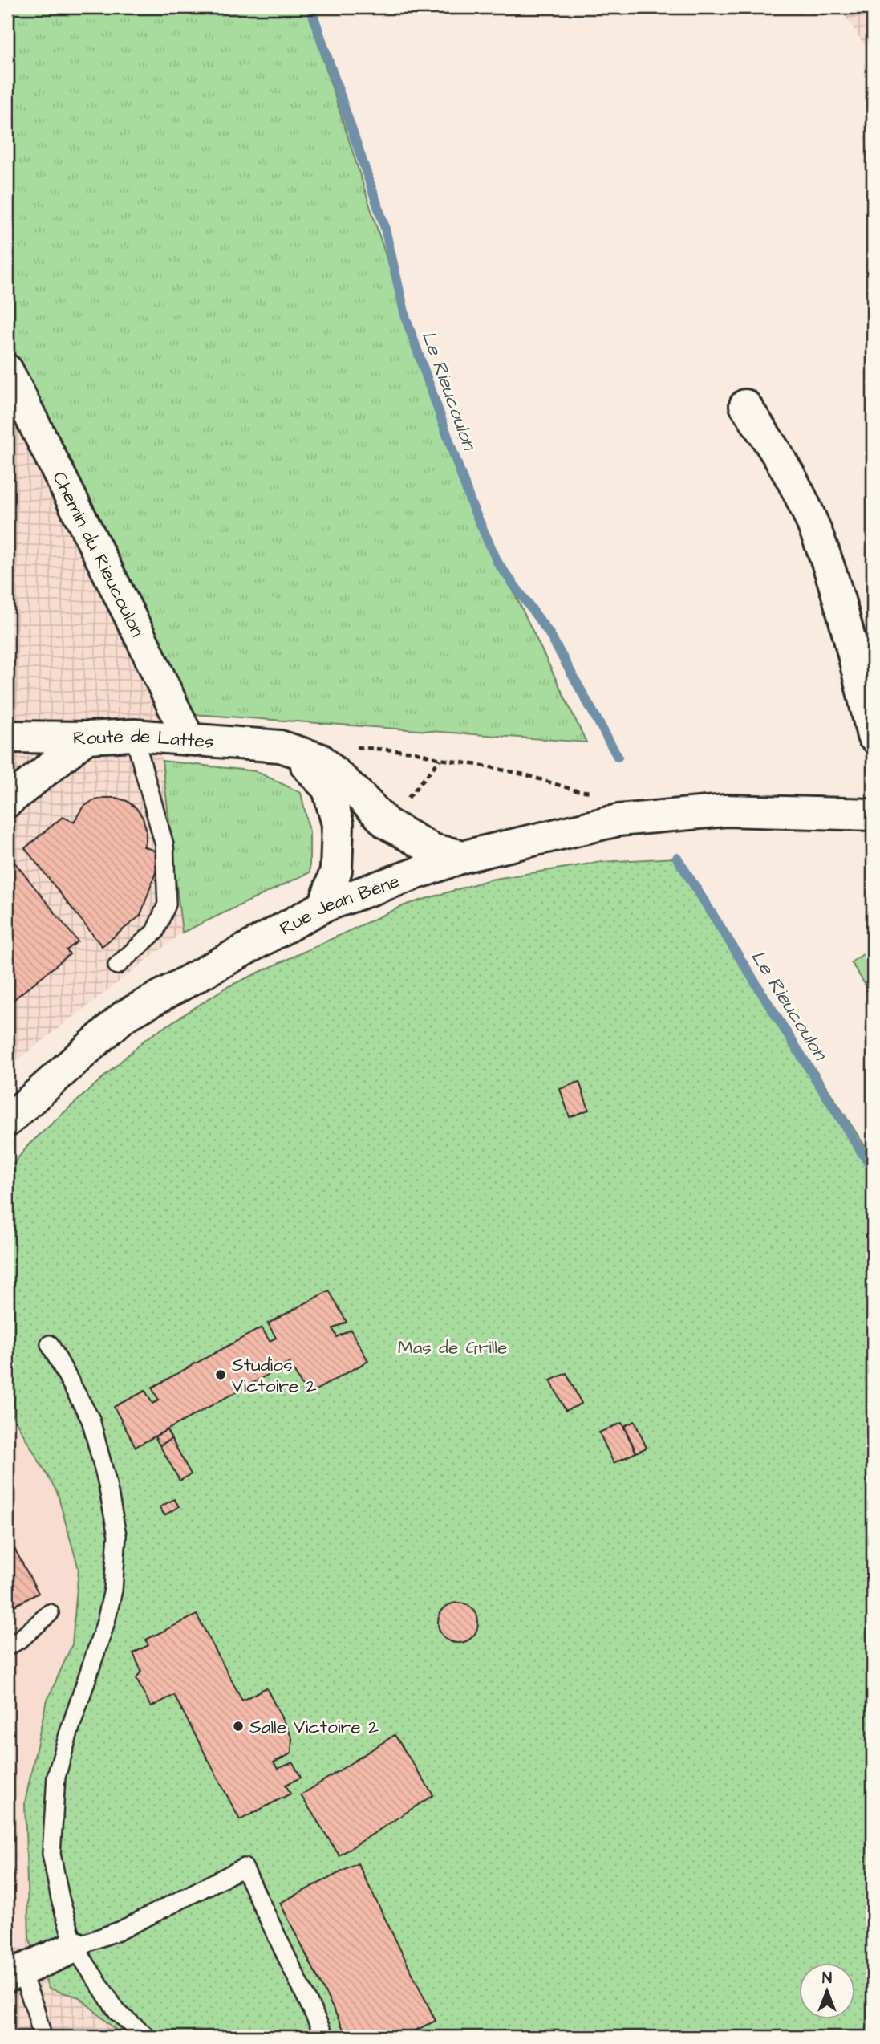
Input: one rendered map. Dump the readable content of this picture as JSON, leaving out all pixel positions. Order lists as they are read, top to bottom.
{
  "streets": {
    "street": ["Chemin du Rieucoulon", "Route de Lattes", "Rue Jean Bène"]
  },
  "crossings": [
    ["Chemin du Rieucoulon", "Route de Lattes"],
    ["Route de Lattes", "Rue Jean Bène"]
  ],
  "water": ["Le Rieucoulon"],
  "parks": ["Mas de Grille"],
  "places": ["Studios Victoire 2", "Salle Victoire 2"],
  "north": "top"
}
